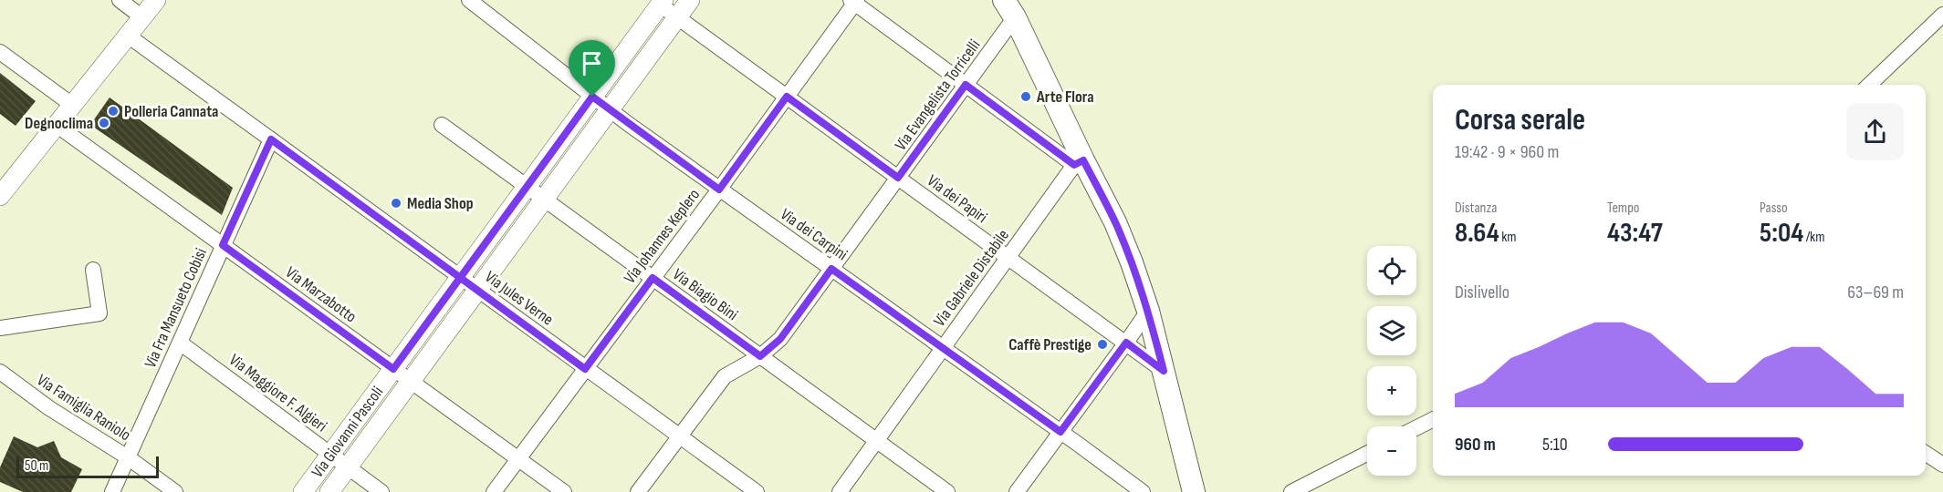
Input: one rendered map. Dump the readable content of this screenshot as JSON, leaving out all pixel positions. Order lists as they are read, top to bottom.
{
  "streets": {
    "street": [
      "Via Evangelista Torricelli",
      "Via dei Papiri",
      "Via dei Carpini",
      "Via Johannes Keplero",
      "Via Gabriele Distabile",
      "Via Marzabotto",
      "Via Biagio Bini",
      "Via Jules Verne",
      "Via Fra Mansueto Cobisi",
      "Via Maggiore F. Algieri",
      "Via Famiglia Raniolo",
      "Via Giovanni Pascoli"
    ]
  },
  "crossings": [
    ["Via Evangelista Torricelli", "Via dei Papiri"],
    ["Via Evangelista Torricelli", "Via dei Carpini"],
    ["Via Evangelista Torricelli", "Via Biagio Bini"],
    ["Via Evangelista Torricelli", "Via Jules Verne"],
    ["Via dei Papiri", "Via Johannes Keplero"],
    ["Via dei Papiri", "Via Gabriele Distabile"],
    ["Via dei Papiri", "Via Giovanni Pascoli"],
    ["Via dei Carpini", "Via Johannes Keplero"],
    ["Via dei Carpini", "Via Gabriele Distabile"],
    ["Via dei Carpini", "Via Giovanni Pascoli"],
    ["Via Johannes Keplero", "Via Marzabotto"],
    ["Via Johannes Keplero", "Via Biagio Bini"],
    ["Via Johannes Keplero", "Via Jules Verne"],
    ["Via Gabriele Distabile", "Via Biagio Bini"],
    ["Via Marzabotto", "Via Fra Mansueto Cobisi"],
    ["Via Marzabotto", "Via Giovanni Pascoli"],
    ["Via Biagio Bini", "Via Giovanni Pascoli"],
    ["Via Jules Verne", "Via Fra Mansueto Cobisi"],
    ["Via Jules Verne", "Via Giovanni Pascoli"],
    ["Via Fra Mansueto Cobisi", "Via Maggiore F. Algieri"],
    ["Via Fra Mansueto Cobisi", "Via Famiglia Raniolo"],
    ["Via Maggiore F. Algieri", "Via Giovanni Pascoli"]
  ],
  "places": [
    "Arte Flora",
    "Polleria Cannata",
    "Degnoclima",
    "Media Shop",
    "Caffè Prestige"
  ],
  "scale_bar": "50 m",
  "page": {
    "heading": ["Corsa serale", "19:42 · 9 × 960 m"],
    "stats": [
      ["Distanza", "8.64 km"],
      ["Tempo", "43:47"],
      ["Passo", "5:04 /km"]
    ],
    "map_buttons": ["+", "−"],
    "chart": ["Dislivello", "63–69 m"],
    "list": [
      {
        "name": "960 m",
        "note": "5:10"
      }
    ],
    "scale": "50 m"
  }
}
